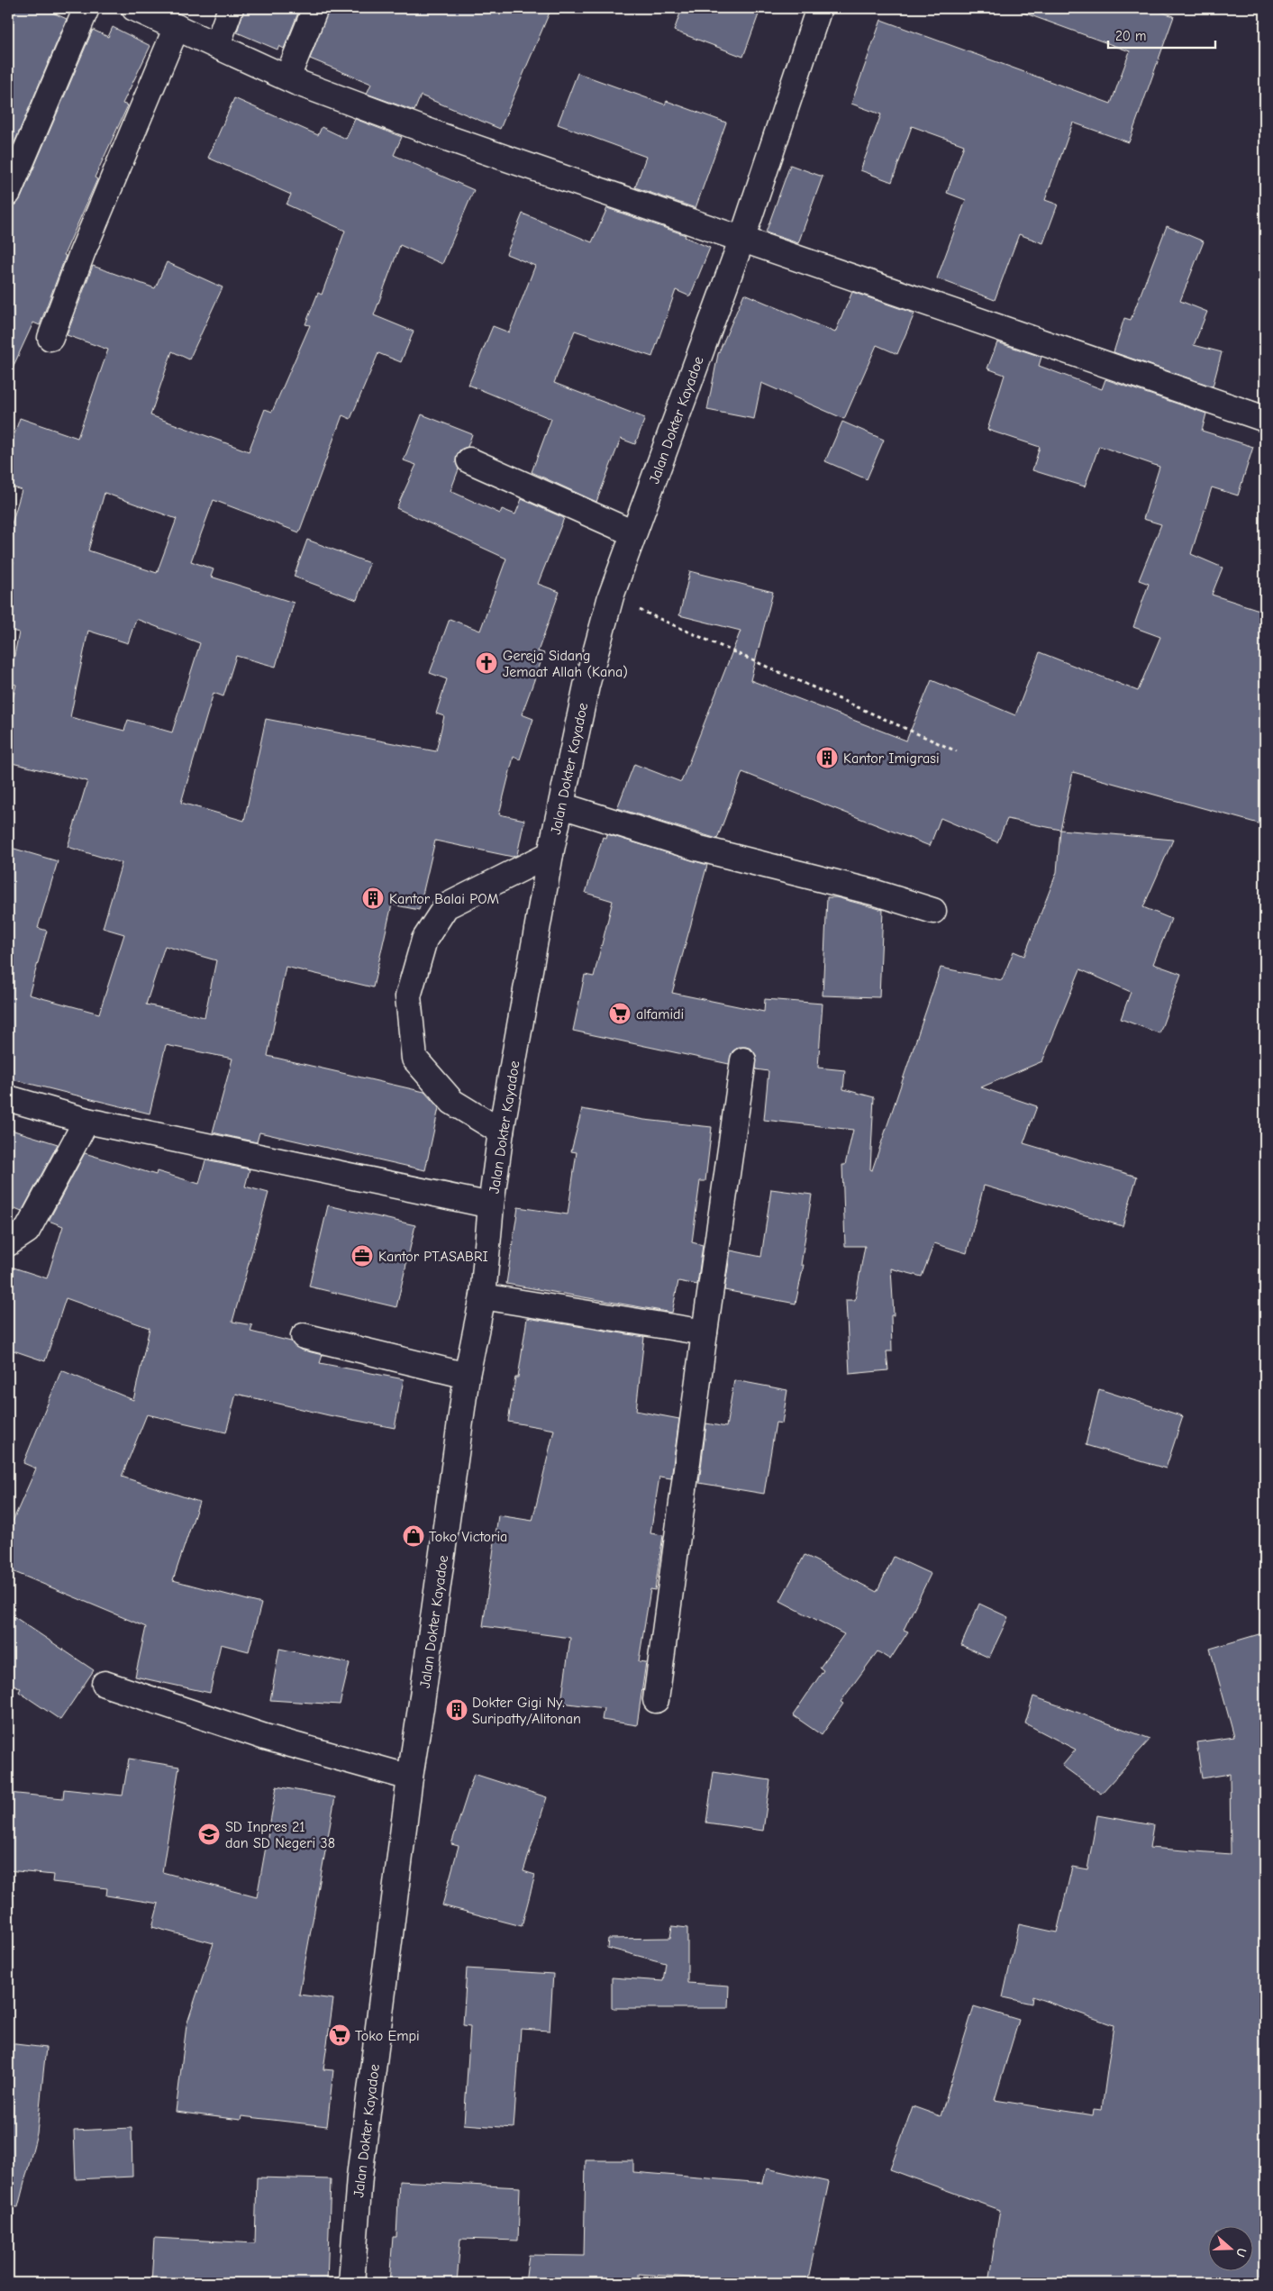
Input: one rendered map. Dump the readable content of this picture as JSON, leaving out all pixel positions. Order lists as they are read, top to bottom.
{
  "streets": {
    "street": ["Jalan Dokter Kayadoe"]
  },
  "places": {
    "church": ["Gereja Sidang Jemaat Allah (Kana)"],
    "building": ["Kantor Imigrasi", "Kantor Balai POM", "Dokter Gigi Ny. Suripatty/Alitonan"],
    "supermarket": ["alfamidi", "Toko Empi"],
    "office": ["Kantor PT.ASABRI"],
    "shop": ["Toko Victoria"],
    "school or university": ["SD Inpres 21 dan SD Negeri 38"]
  },
  "scale_bar": "20 m",
  "north": "right"
}
